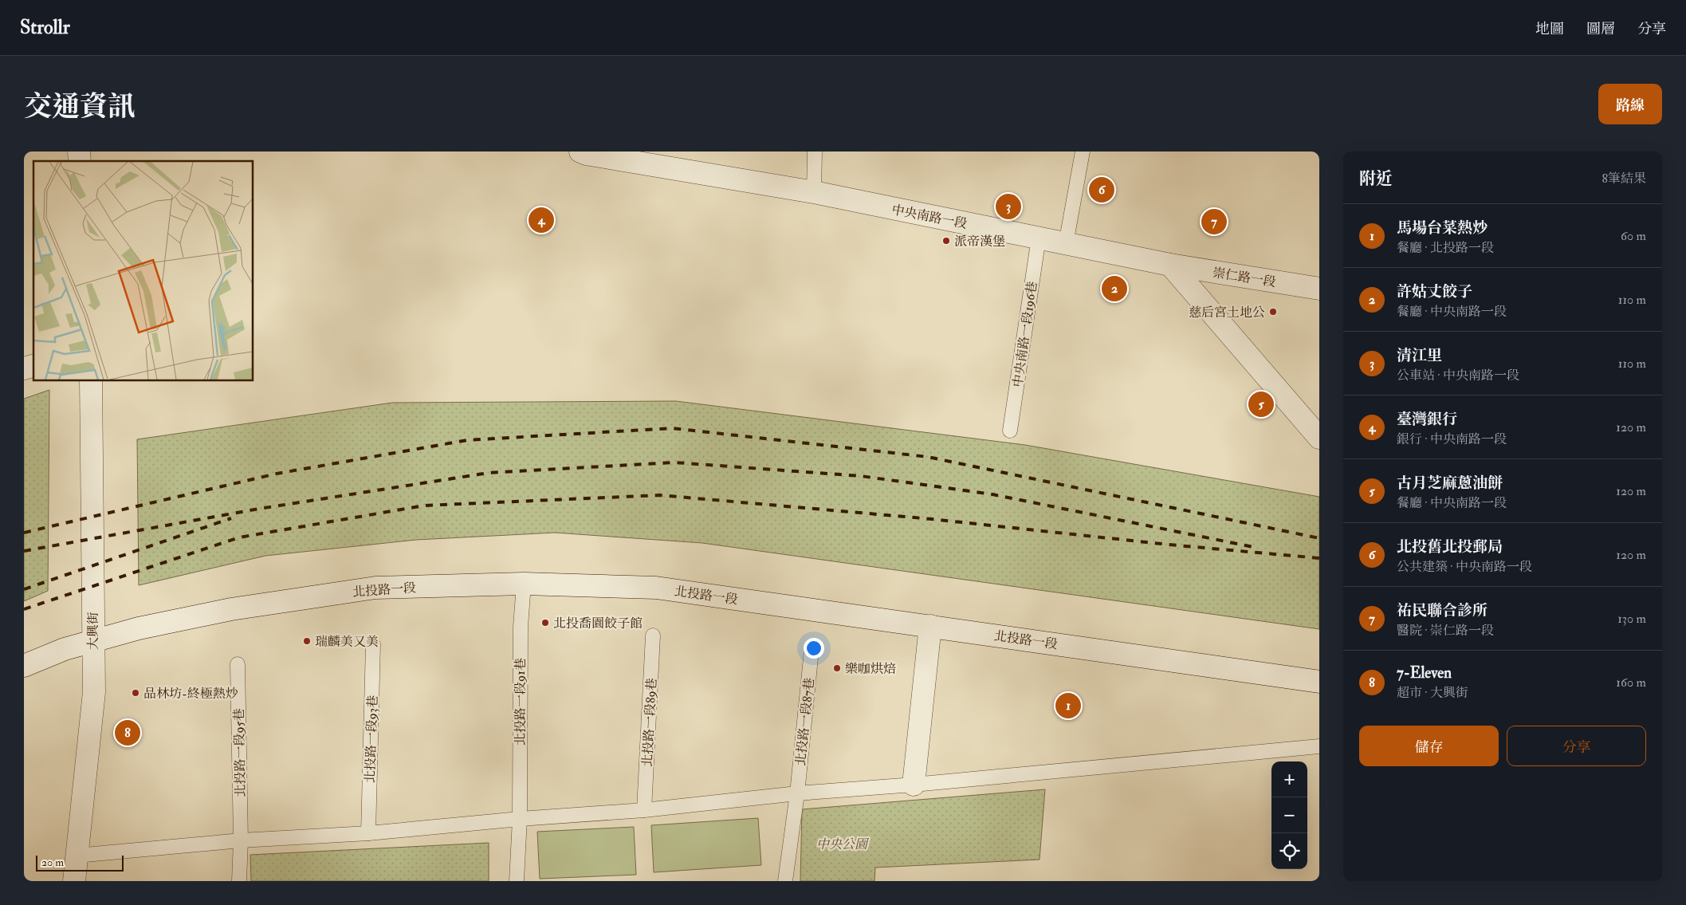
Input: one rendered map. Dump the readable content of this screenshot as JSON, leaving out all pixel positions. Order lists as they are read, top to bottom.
{
  "streets": {
    "street": [
      "中央南路一段",
      "崇仁路一段",
      "北投路一段",
      "大興街"
    ],
    "lane": [
      "中央南路一段196巷",
      "北投路一段91巷",
      "北投路一段87巷",
      "北投路一段89巷",
      "北投路一段93巷",
      "北投路一段95巷"
    ]
  },
  "crossings": [
    ["中央南路一段", "崇仁路一段"],
    ["中央南路一段", "中央南路一段196巷"],
    ["北投路一段", "大興街"],
    ["北投路一段", "北投路一段91巷"]
  ],
  "parks": ["中央公園"],
  "places": [
    "派帝漢堡",
    "慈后宮土地公",
    "北投喬園餃子館",
    "瑞麟美又美",
    "樂咖烘焙",
    "品林坊-終極熱炒"
  ],
  "scale_bar": "20 m",
  "page": {
    "header": "Strollr",
    "nav": ["地圖", "圖層", "分享"],
    "title": "交通資訊",
    "buttons": [
      "路線",
      ["儲存", "分享"]
    ],
    "heading": ["附近", "8筆結果"],
    "pins": [
      "6",
      "3",
      "4",
      "7",
      "2",
      "5",
      "1",
      "8"
    ],
    "list": [
      {
        "mark": "1",
        "name": "馬場台菜熱炒",
        "note": "餐廳 · 北投路一段",
        "value": "60 m"
      },
      {
        "mark": "2",
        "name": "許姑丈餃子",
        "note": "餐廳 · 中央南路一段",
        "value": "110 m"
      },
      {
        "mark": "3",
        "name": "清江里",
        "note": "公車站 · 中央南路一段",
        "value": "110 m"
      },
      {
        "mark": "4",
        "name": "臺灣銀行",
        "note": "銀行 · 中央南路一段",
        "value": "120 m"
      },
      {
        "mark": "5",
        "name": "古月芝麻蔥油餅",
        "note": "餐廳 · 中央南路一段",
        "value": "120 m"
      },
      {
        "mark": "6",
        "name": "北投舊北投郵局",
        "note": "公共建築 · 中央南路一段",
        "value": "120 m"
      },
      {
        "mark": "7",
        "name": "祐民聯合診所",
        "note": "醫院 · 崇仁路一段",
        "value": "130 m"
      },
      {
        "mark": "8",
        "name": "7-Eleven",
        "note": "超市 · 大興街",
        "value": "160 m"
      }
    ],
    "map_buttons": ["+", "−"],
    "scale": "20 m"
  }
}
